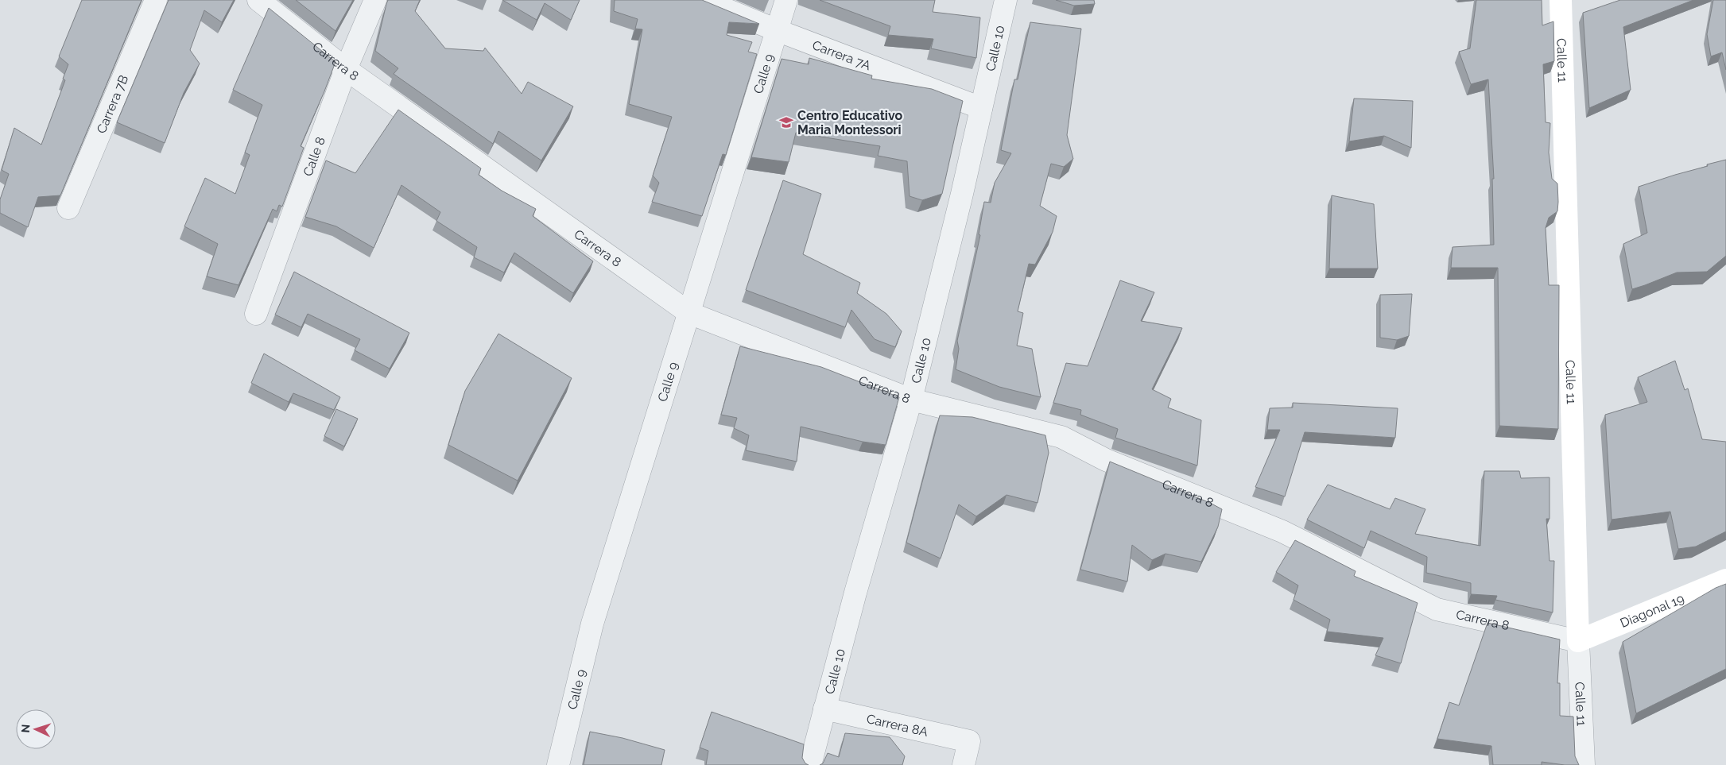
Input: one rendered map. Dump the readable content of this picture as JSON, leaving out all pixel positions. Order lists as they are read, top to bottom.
{
  "streets": {
    "main road": ["Calle 11", "Diagonal 19"],
    "street": [
      "Calle 10",
      "Carrera 7A",
      "Carrera 8",
      "Calle 9",
      "Carrera 7B",
      "Calle 8",
      "Carrera 8A"
    ]
  },
  "crossings": [
    ["Calle 10", "Carrera 7A"],
    ["Calle 10", "Carrera 8"],
    ["Calle 10", "Carrera 8A"],
    ["Carrera 7A", "Calle 9"],
    ["Carrera 8", "Calle 11"],
    ["Carrera 8", "Calle 9"],
    ["Carrera 8", "Calle 8"],
    ["Carrera 8", "Diagonal 19"],
    ["Calle 11", "Diagonal 19"]
  ],
  "places": {
    "school or university": ["Centro Educativo Maria Montessori"]
  },
  "north": "left"
}
